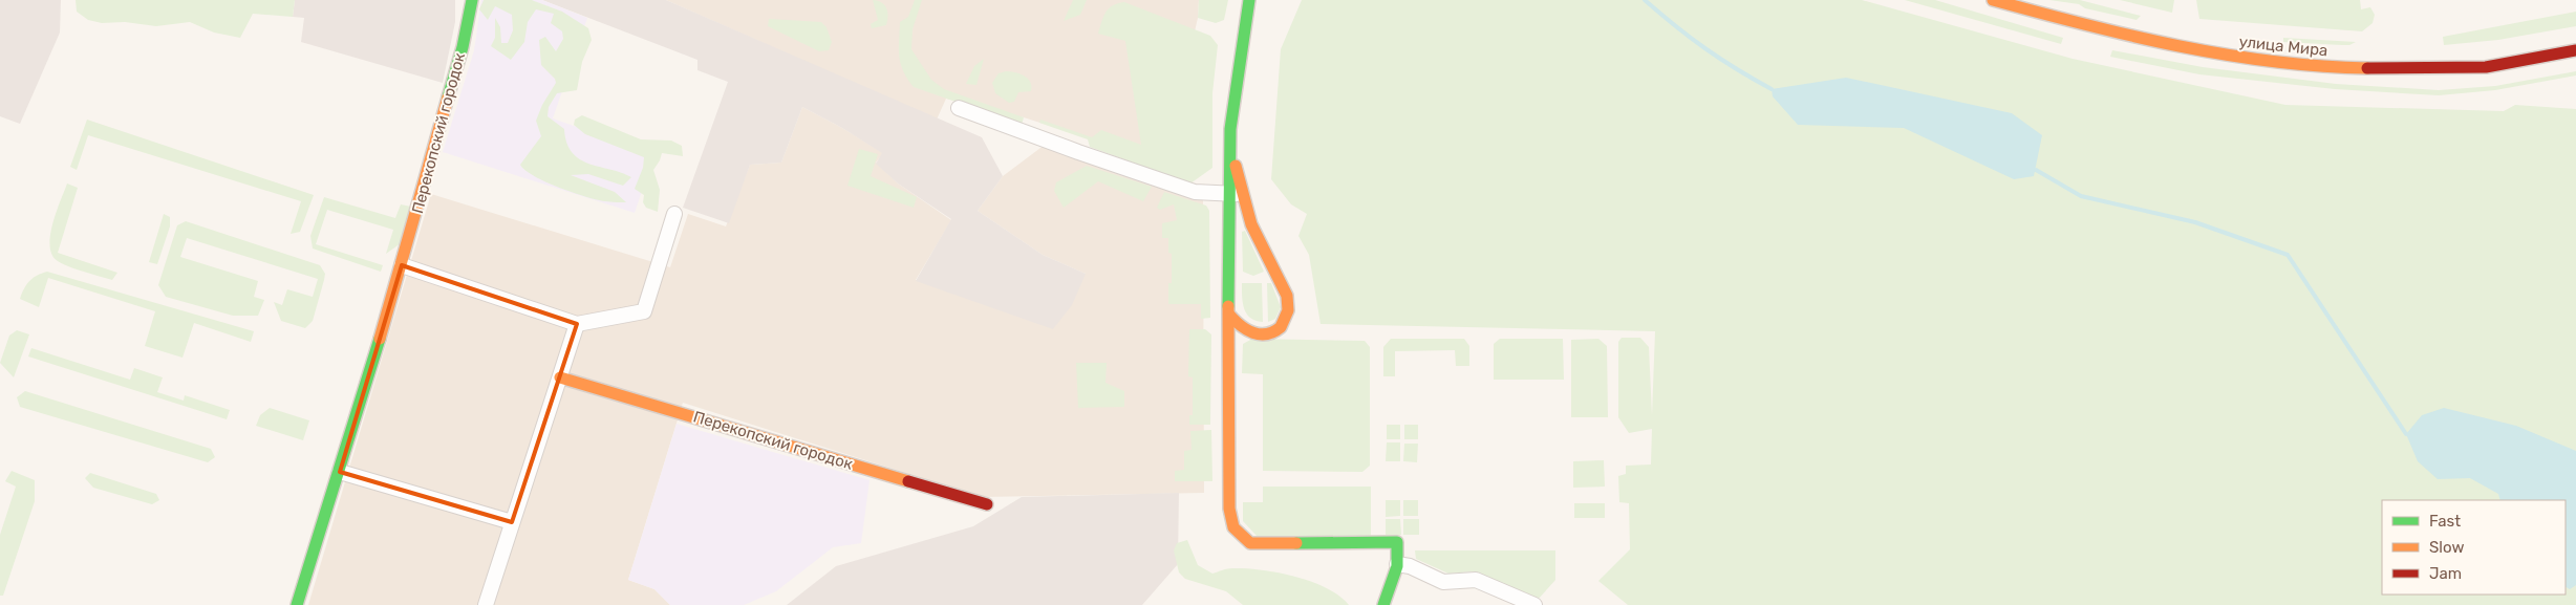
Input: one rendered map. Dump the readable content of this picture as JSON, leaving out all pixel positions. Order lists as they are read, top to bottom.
{
  "streets": {
    "street": ["улица Мира", "Перекопский городок"]
  },
  "legend": ["Fast", "Slow", "Jam"]
}
